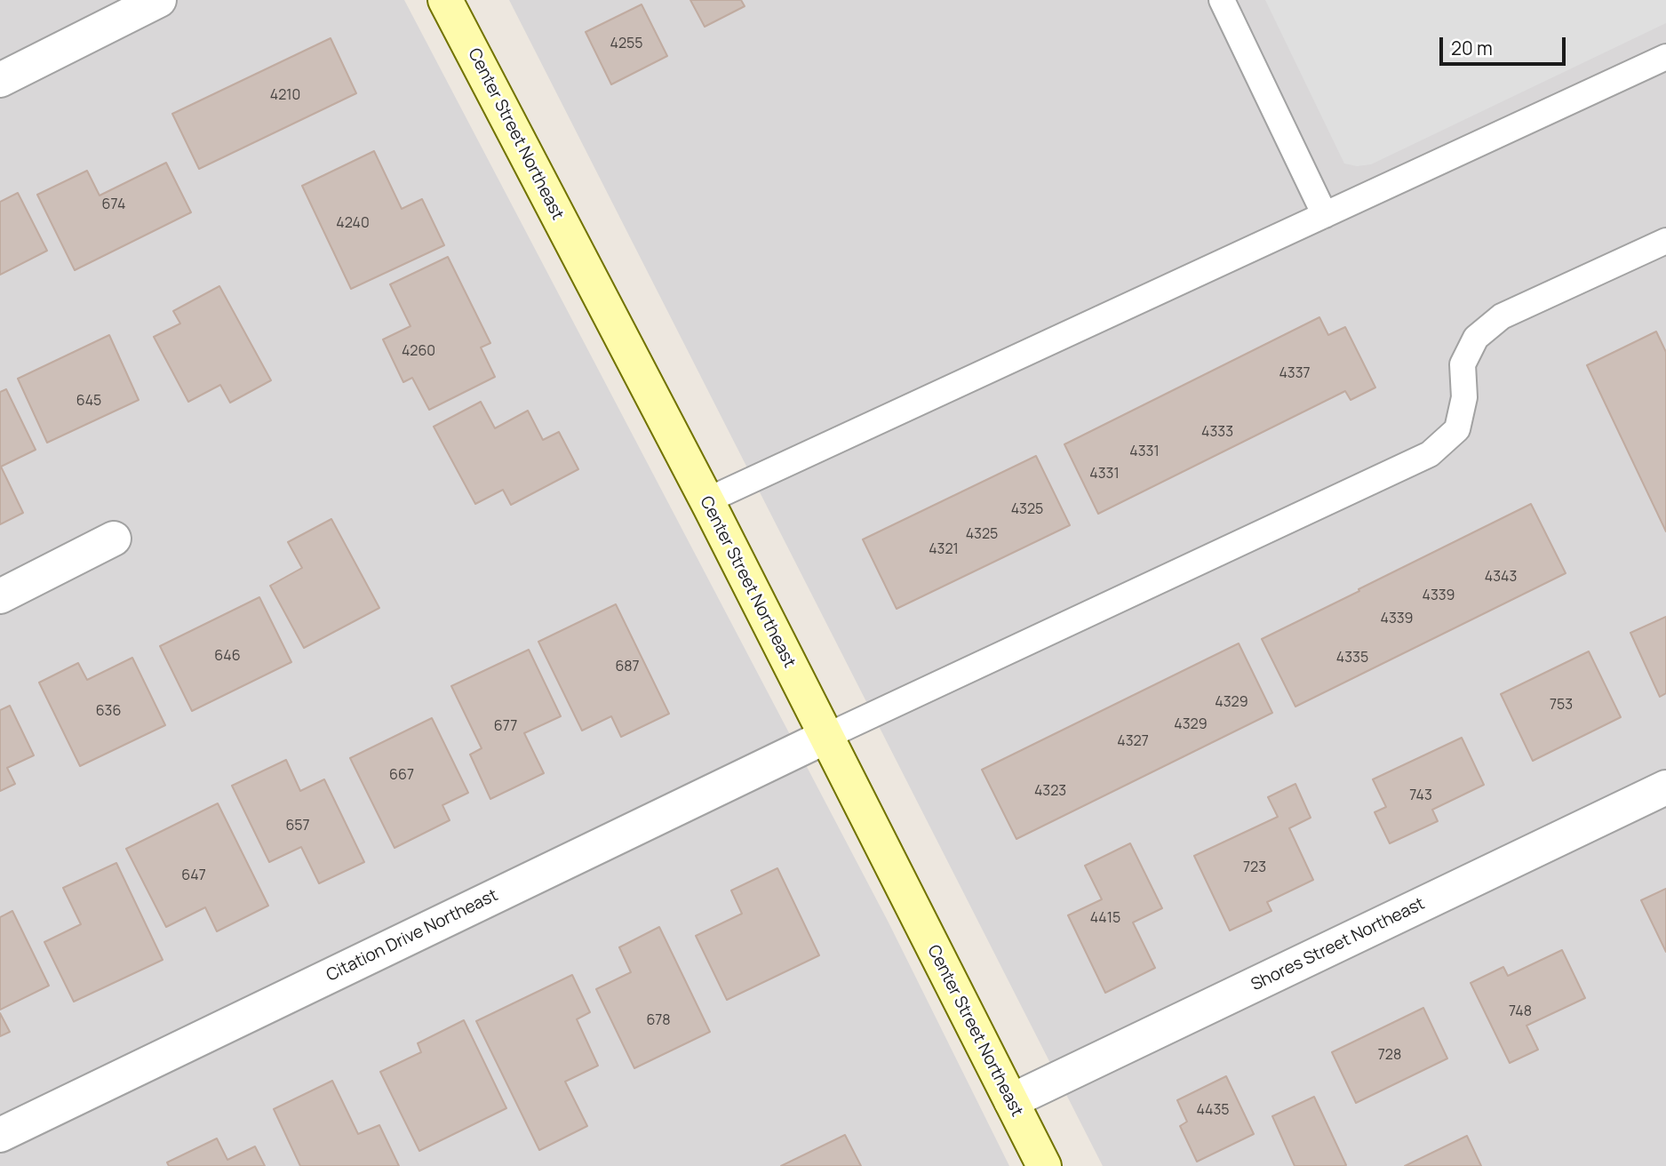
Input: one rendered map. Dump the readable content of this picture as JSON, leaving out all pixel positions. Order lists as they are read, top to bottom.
{
  "streets": {
    "main road": ["Center Street Northeast"],
    "street": ["Citation Drive Northeast", "Shores Street Northeast"]
  },
  "crossings": [
    ["Center Street Northeast", "Citation Drive Northeast"],
    ["Center Street Northeast", "Shores Street Northeast"]
  ],
  "house_numbers": [
    "4255",
    "4210",
    "674",
    "4240",
    "4260",
    "4337",
    "645",
    "4333",
    "4331",
    "4331",
    "4325",
    "4325",
    "4321",
    "4343",
    "4339",
    "4339",
    "646",
    "4335",
    "687",
    "4329",
    "753",
    "636",
    "4329",
    "677",
    "4327",
    "667",
    "4323",
    "743",
    "657",
    "723",
    "647",
    "4415",
    "748",
    "678",
    "728",
    "4435"
  ],
  "scale_bar": "20 m"
}
